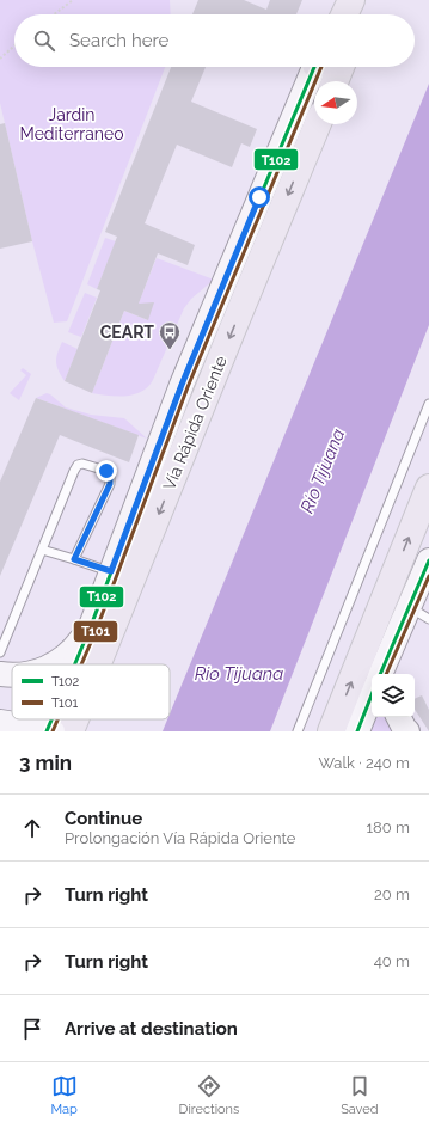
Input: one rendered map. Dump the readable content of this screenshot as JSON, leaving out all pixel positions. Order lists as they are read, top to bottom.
{
  "streets": {
    "highway": ["Vía Rápida Oriente"]
  },
  "one_way": ["Vía Rápida Oriente"],
  "water": ["Río Tijuana", "Rio Tijuana"],
  "parks": ["Jardin Mediterraneo"],
  "places": {
    "bus stop": ["CEART"]
  },
  "lines": ["transit line T102", "transit line T101"],
  "legend": ["T102", "T101"],
  "north": "left",
  "page": {
    "search": "Search here",
    "heading": ["3 min", "Walk · 240 m"],
    "list": [
      ["Continue", "Prolongación Vía Rápida Oriente", "180 m"],
      ["Turn right", "20 m"],
      ["Turn right", "40 m"],
      "Arrive at destination"
    ],
    "nav": ["Map", "Directions", "Saved"]
  }
}
